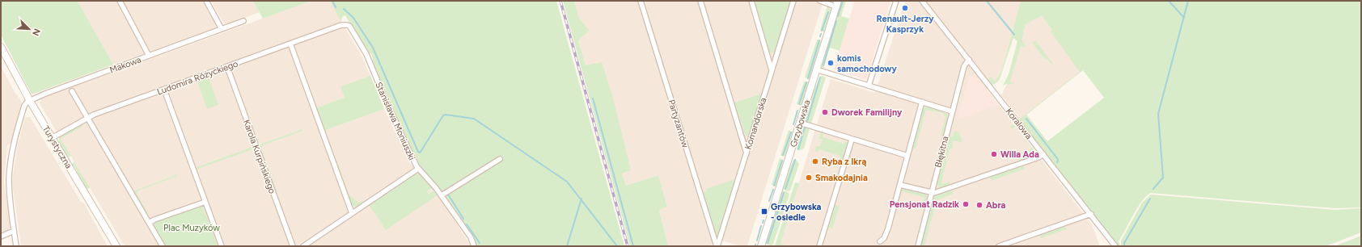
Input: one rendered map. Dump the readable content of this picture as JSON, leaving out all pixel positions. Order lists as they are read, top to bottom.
{
  "streets": {
    "street": [
      "Makowa",
      "Ludomira Różyckiego",
      "Stanisława Moniuszki",
      "Partyzantów",
      "Komandorska",
      "Grzybowska",
      "Koralowa",
      "Turystyczna",
      "Błękitna",
      "Karola Kurpińskiego"
    ]
  },
  "crossings": [
    ["Makowa", "Turystyczna"],
    ["Ludomira Różyckiego", "Stanisława Moniuszki"],
    ["Ludomira Różyckiego", "Turystyczna"],
    ["Ludomira Różyckiego", "Karola Kurpińskiego"],
    ["Partyzantów", "Komandorska"],
    ["Koralowa", "Błękitna"]
  ],
  "parks": ["Plac Muzyków"],
  "places": {
    "other": [
      "Renault-Jerzy Kasprzyk",
      "komis samochodowy",
      "Dworek Familijny",
      "Willa Ada",
      "Ryba z Ikrą",
      "Smakodajnia",
      "Pensjonat Radzik",
      "Abra"
    ],
    "transit": ["Grzybowska - osiedle"]
  },
  "north": "bottom right"
}
